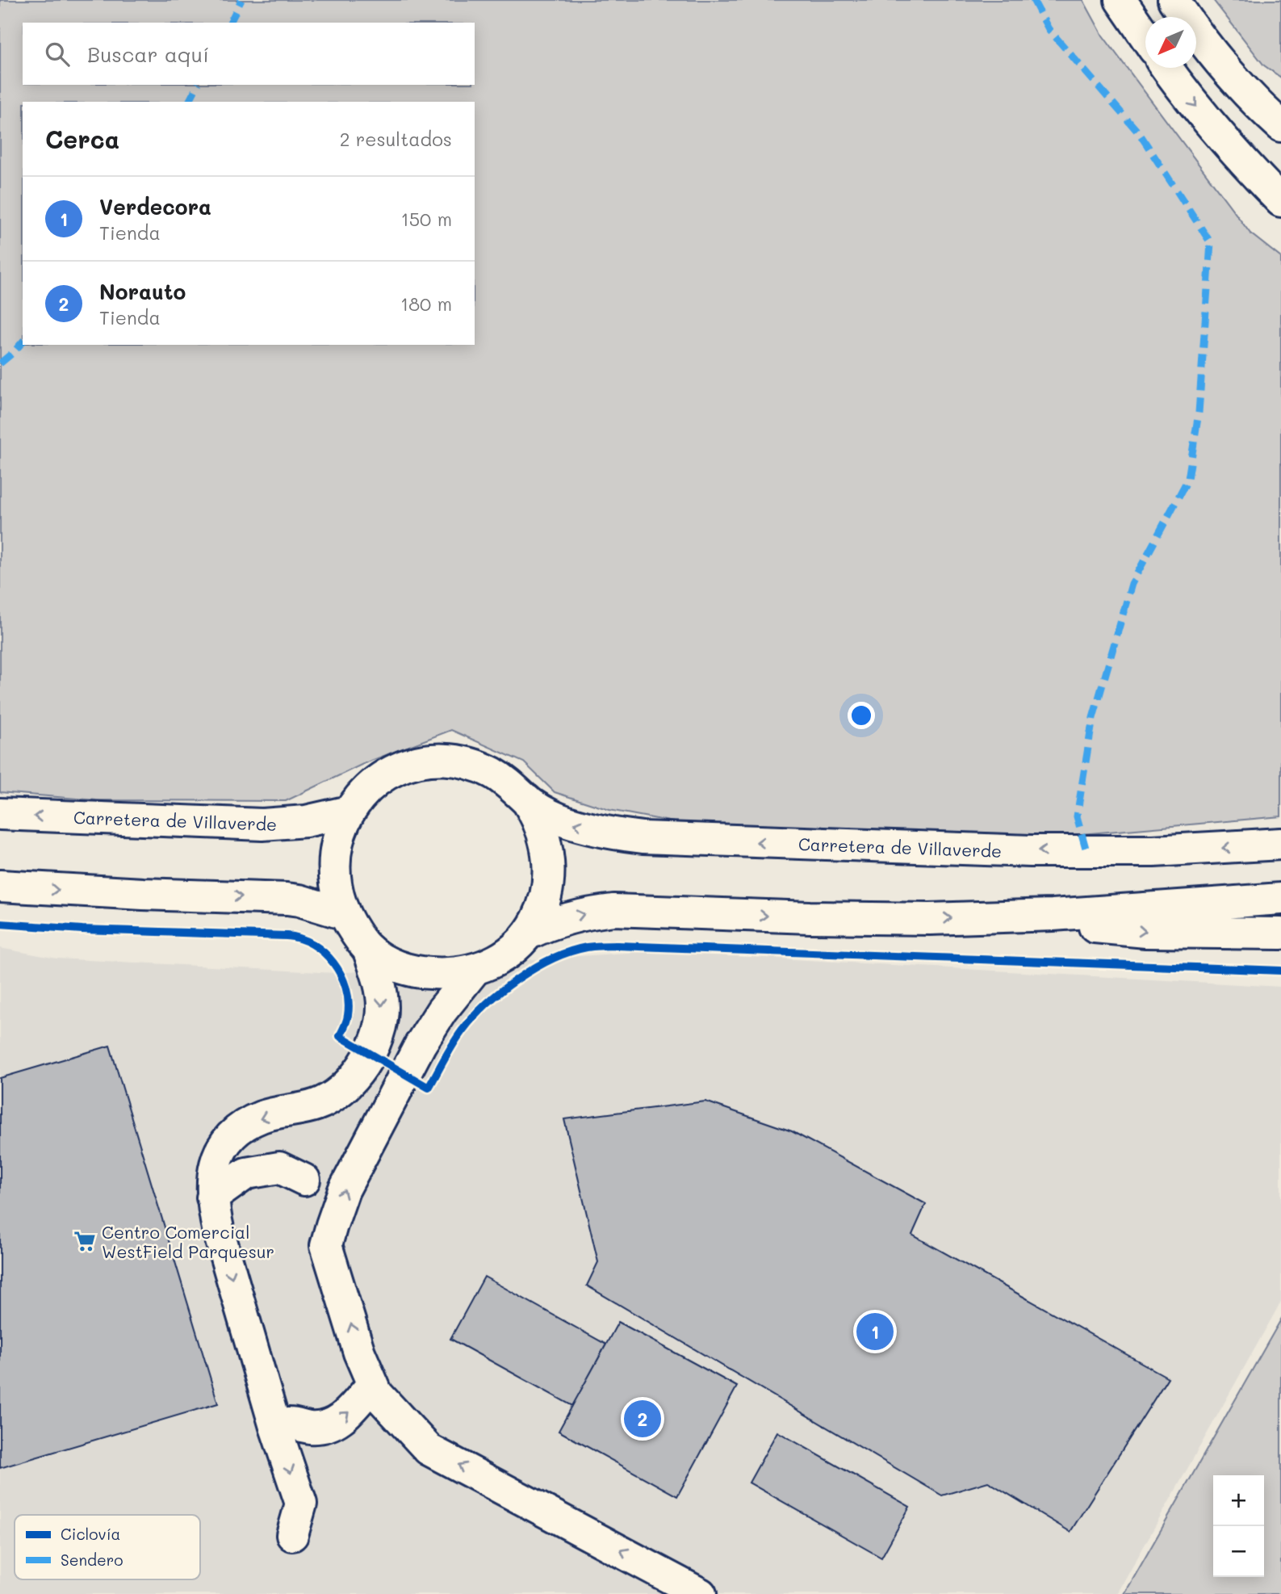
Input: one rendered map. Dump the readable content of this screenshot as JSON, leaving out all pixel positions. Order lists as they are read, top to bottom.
{
  "streets": {
    "main road": ["Carretera de Villaverde"]
  },
  "places": {
    "supermarket": ["Centro Comercial WestField Parquesur"]
  },
  "legend": ["Ciclovía", "Sendero"],
  "north": "bottom left",
  "page": {
    "search": "Buscar aquí",
    "heading": ["Cerca", "2 resultados"],
    "list": [
      {
        "mark": "1",
        "name": "Verdecora",
        "note": "Tienda",
        "value": "150 m"
      },
      {
        "mark": "2",
        "name": "Norauto",
        "note": "Tienda",
        "value": "180 m"
      }
    ],
    "pins": ["1", "2"],
    "map_buttons": ["+", "−"]
  }
}
